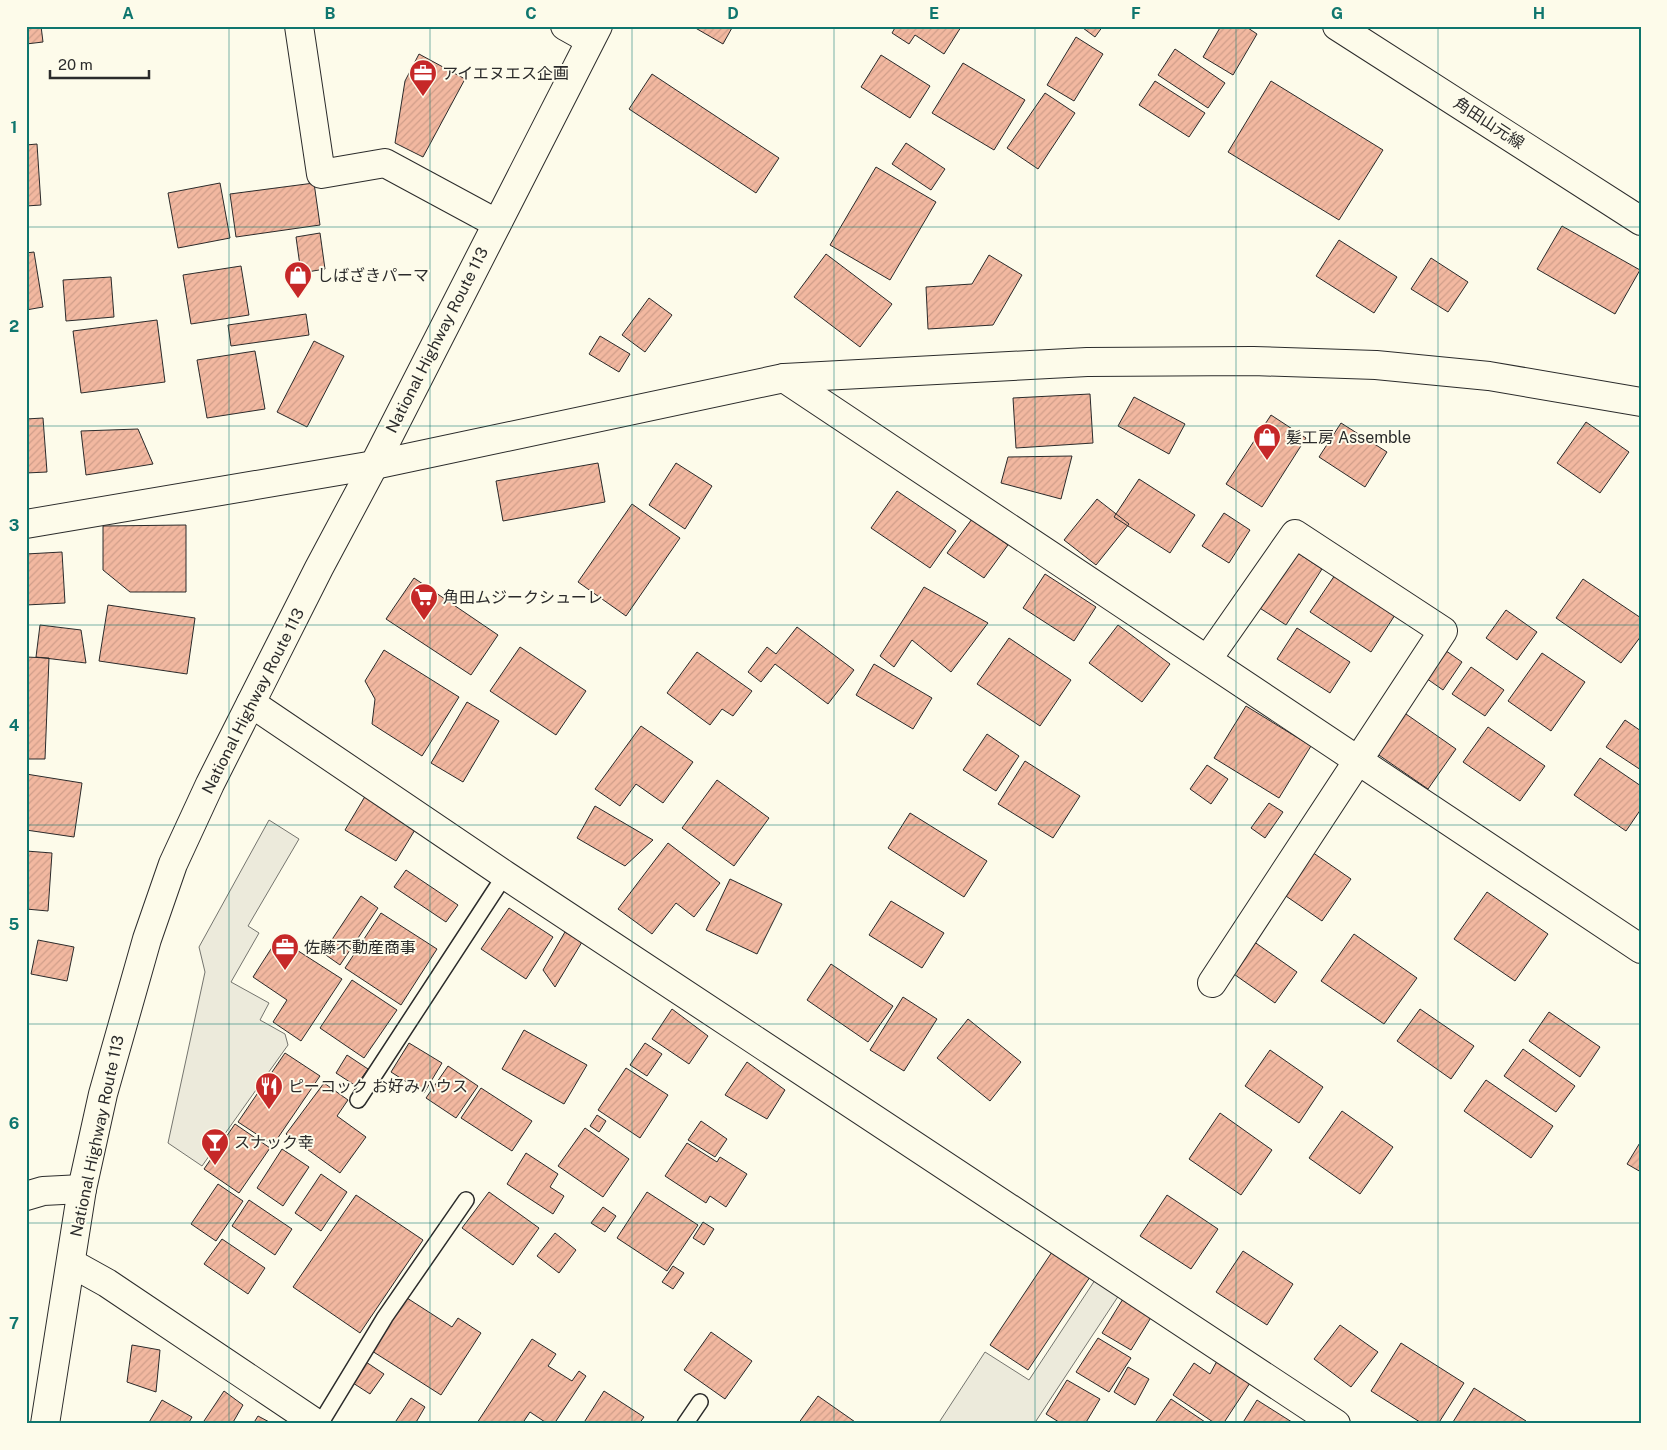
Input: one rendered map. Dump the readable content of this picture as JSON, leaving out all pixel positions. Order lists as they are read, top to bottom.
{
  "streets": {
    "main road": ["角田山元線", "National Highway Route 113"]
  },
  "places": {
    "office": ["アイエヌエス企画", "佐藤不動産商事"],
    "shop": ["しばざきパーマ", "髪工房 Assemble"],
    "supermarket": ["角田ムジークシューレ"],
    "restaurant": ["ピーコック お好みハウス"],
    "bar": ["スナック幸"]
  },
  "scale_bar": "20 m",
  "grid": {
    "columns": [
      "A",
      "B",
      "C",
      "D",
      "E",
      "F",
      "G",
      "H"
    ],
    "rows": [
      "1",
      "2",
      "3",
      "4",
      "5",
      "6",
      "7"
    ]
  }
}
